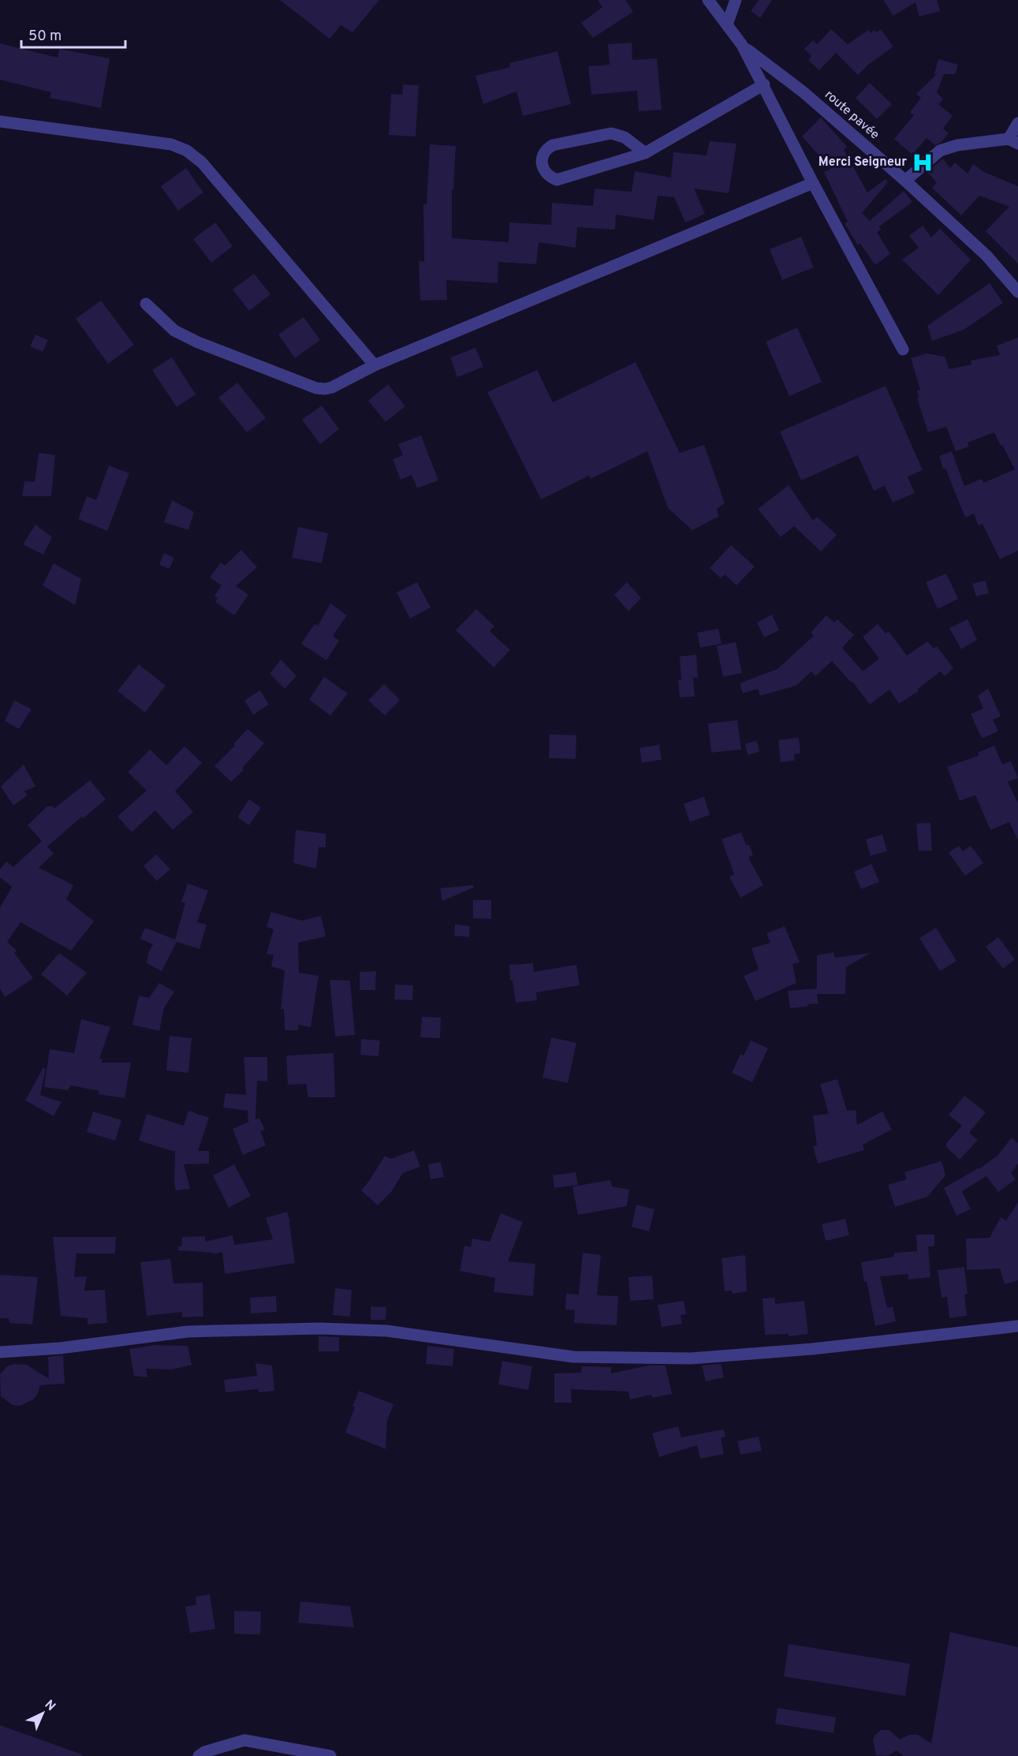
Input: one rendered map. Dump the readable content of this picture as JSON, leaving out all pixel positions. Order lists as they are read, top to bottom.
{
  "streets": {
    "street": ["route pavée"]
  },
  "places": {
    "hospital": ["Merci Seigneur"]
  },
  "scale_bar": "50 m",
  "north": "top right"
}
